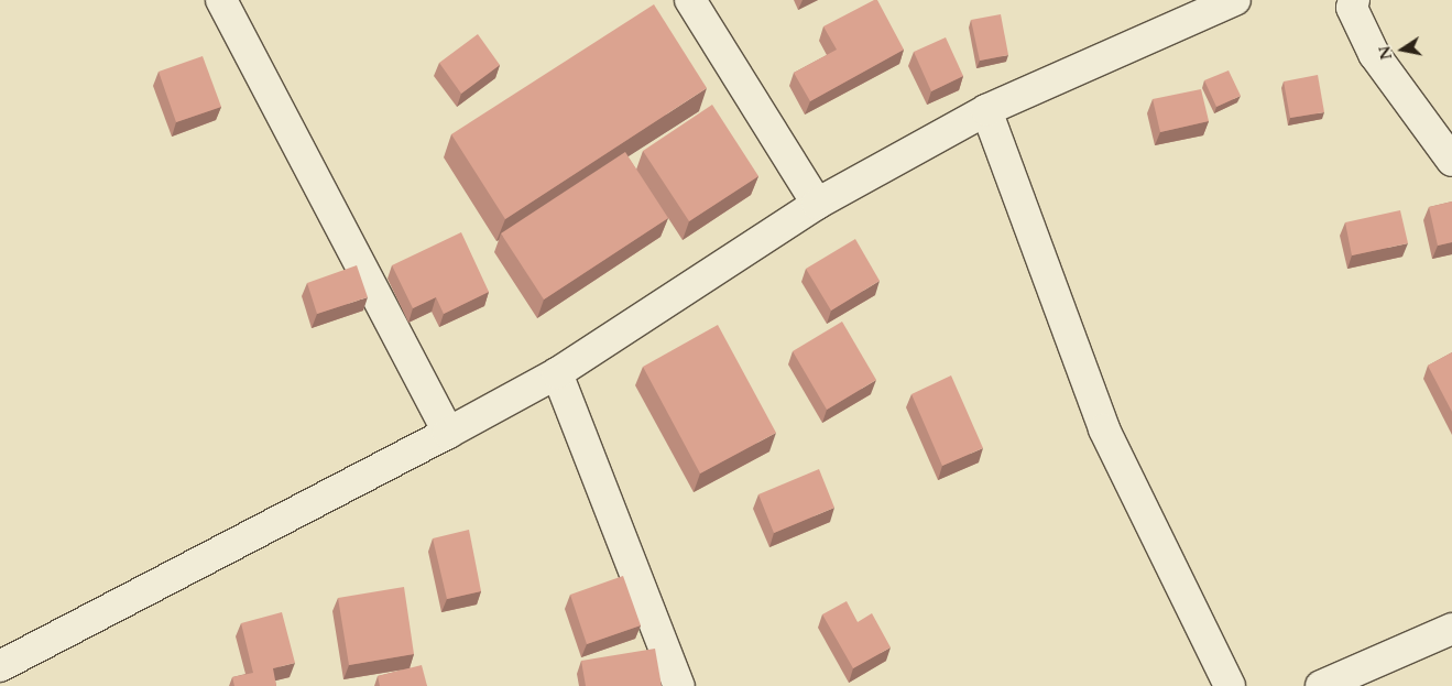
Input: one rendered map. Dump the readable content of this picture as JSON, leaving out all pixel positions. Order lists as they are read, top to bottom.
{
  "north": "left"
}
